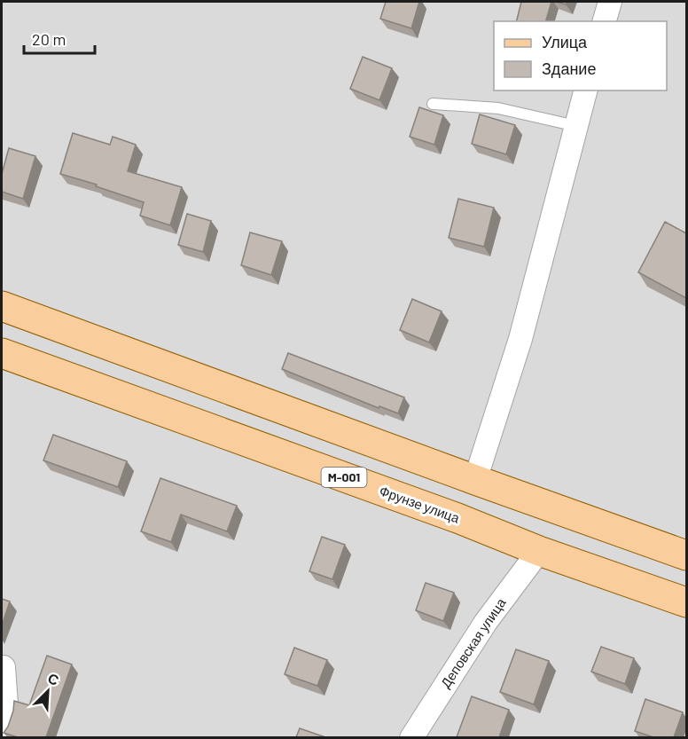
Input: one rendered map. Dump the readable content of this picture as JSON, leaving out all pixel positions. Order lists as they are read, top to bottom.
{
  "streets": {
    "main road": ["M-001", "Фрунзе улица"],
    "street": ["Деповская улица"]
  },
  "crossings": [
    ["Фрунзе улица", "Деповская улица"]
  ],
  "legend": ["Улица", "Здание"],
  "scale_bar": "20 m",
  "north": "top right"
}
